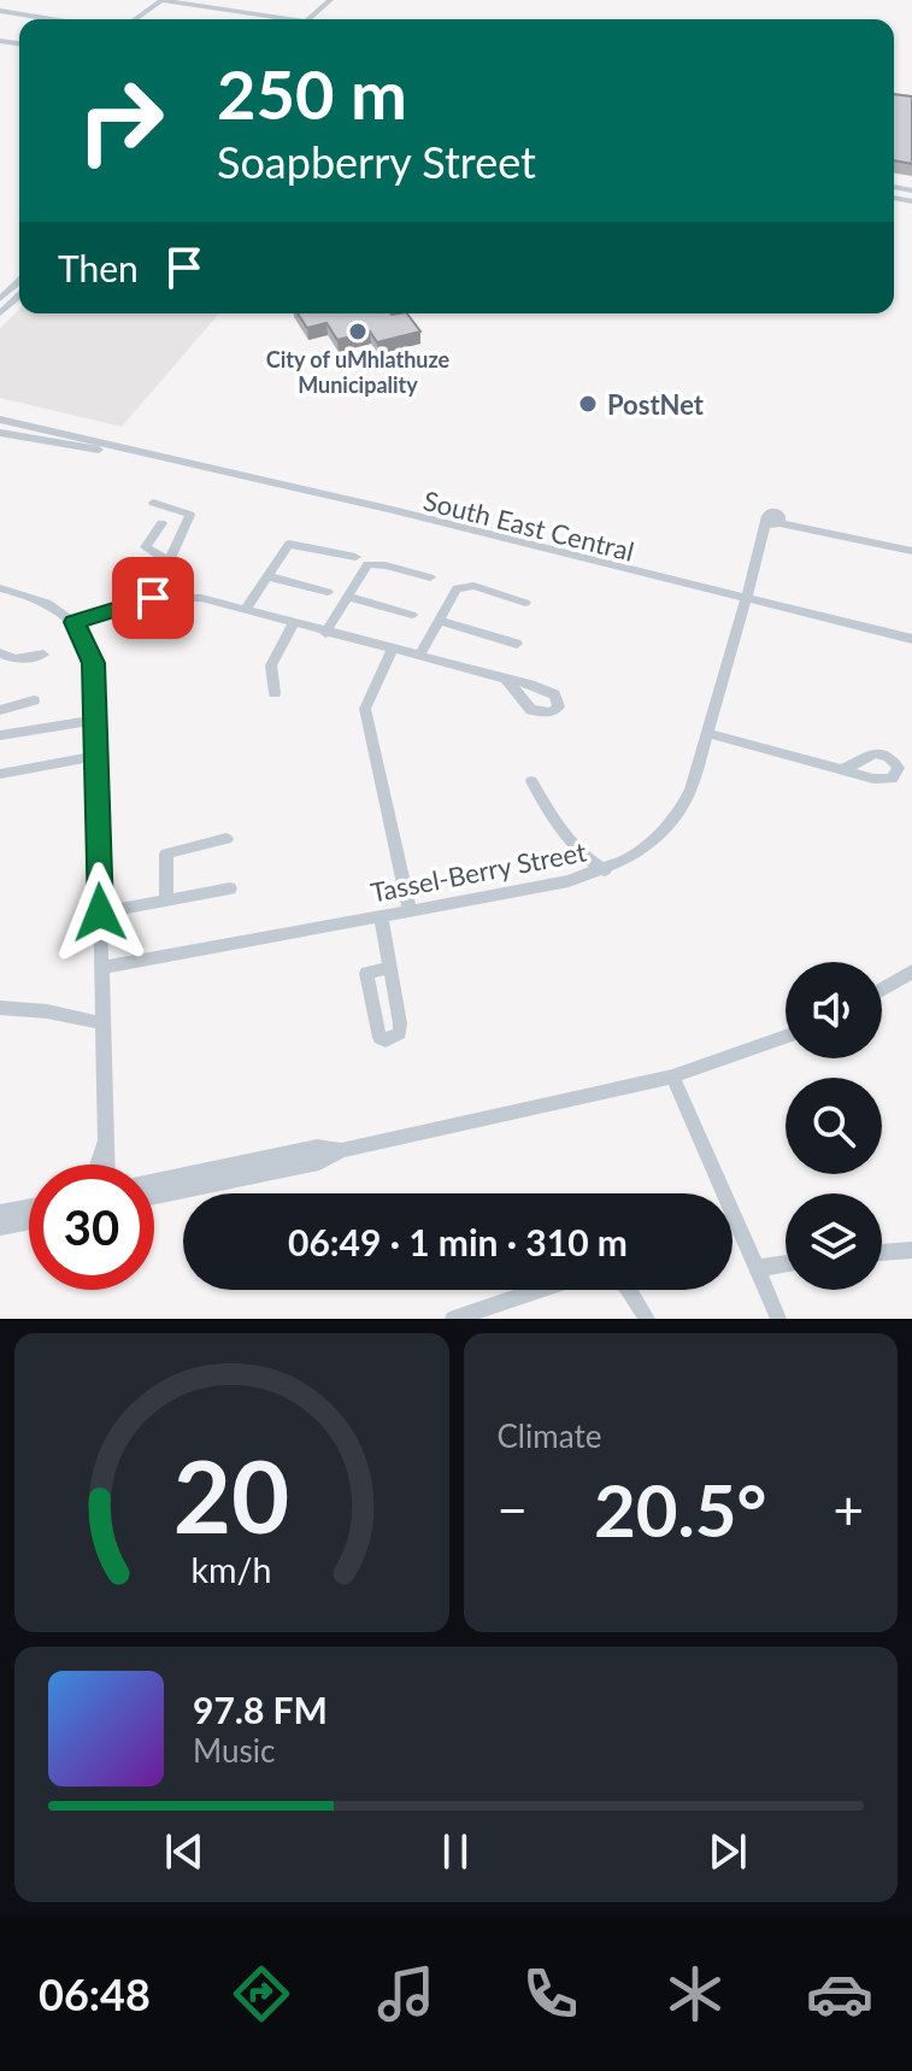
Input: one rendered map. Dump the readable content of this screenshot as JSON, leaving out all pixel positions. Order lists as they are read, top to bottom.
{
  "streets": {
    "street": ["South East Central", "Tassel-Berry Street"]
  },
  "crossings": [
    ["South East Central", "Tassel-Berry Street"]
  ],
  "places": ["City of uMhlathuze Municipality", "PostNet"],
  "page": {
    "turn": ["250 m", "Soapberry Street"],
    "then": "Then",
    "limit": "30",
    "trip": "06:49 · 1 min · 310 m",
    "tile": "Climate",
    "heat": ["−", "20.5°", "+"],
    "song": ["97.8 FM", "Music"],
    "tabs": "06:48",
    "gauge": ["20", "km/h"]
  }
}
